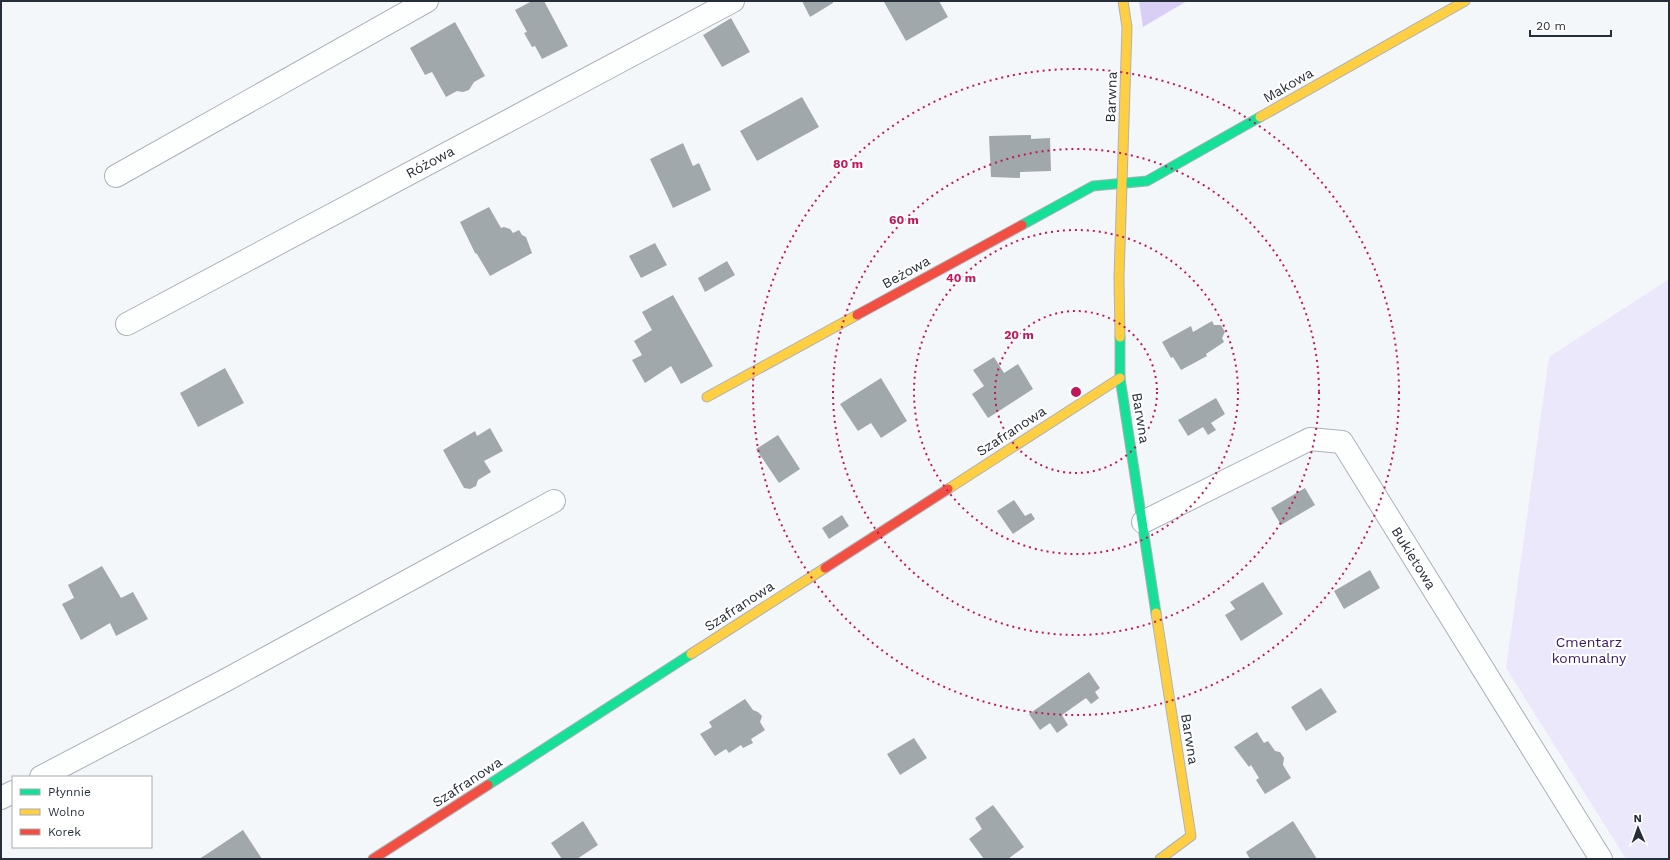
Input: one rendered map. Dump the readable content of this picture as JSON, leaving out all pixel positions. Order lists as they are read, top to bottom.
{
  "streets": {
    "street": [
      "Makowa",
      "Barwna",
      "Różowa",
      "Beżowa",
      "Szafranowa",
      "Bukietowa"
    ]
  },
  "crossings": [
    ["Makowa", "Barwna"],
    ["Makowa", "Beżowa"],
    ["Barwna", "Beżowa"],
    ["Barwna", "Szafranowa"],
    ["Barwna", "Bukietowa"]
  ],
  "parks": ["Cmentarz komunalny"],
  "legend": ["Płynnie", "Wolno", "Korek"],
  "scale_bar": "20 m",
  "north": "top",
  "rings": [
    "80 m",
    "60 m",
    "40 m",
    "20 m"
  ]
}
